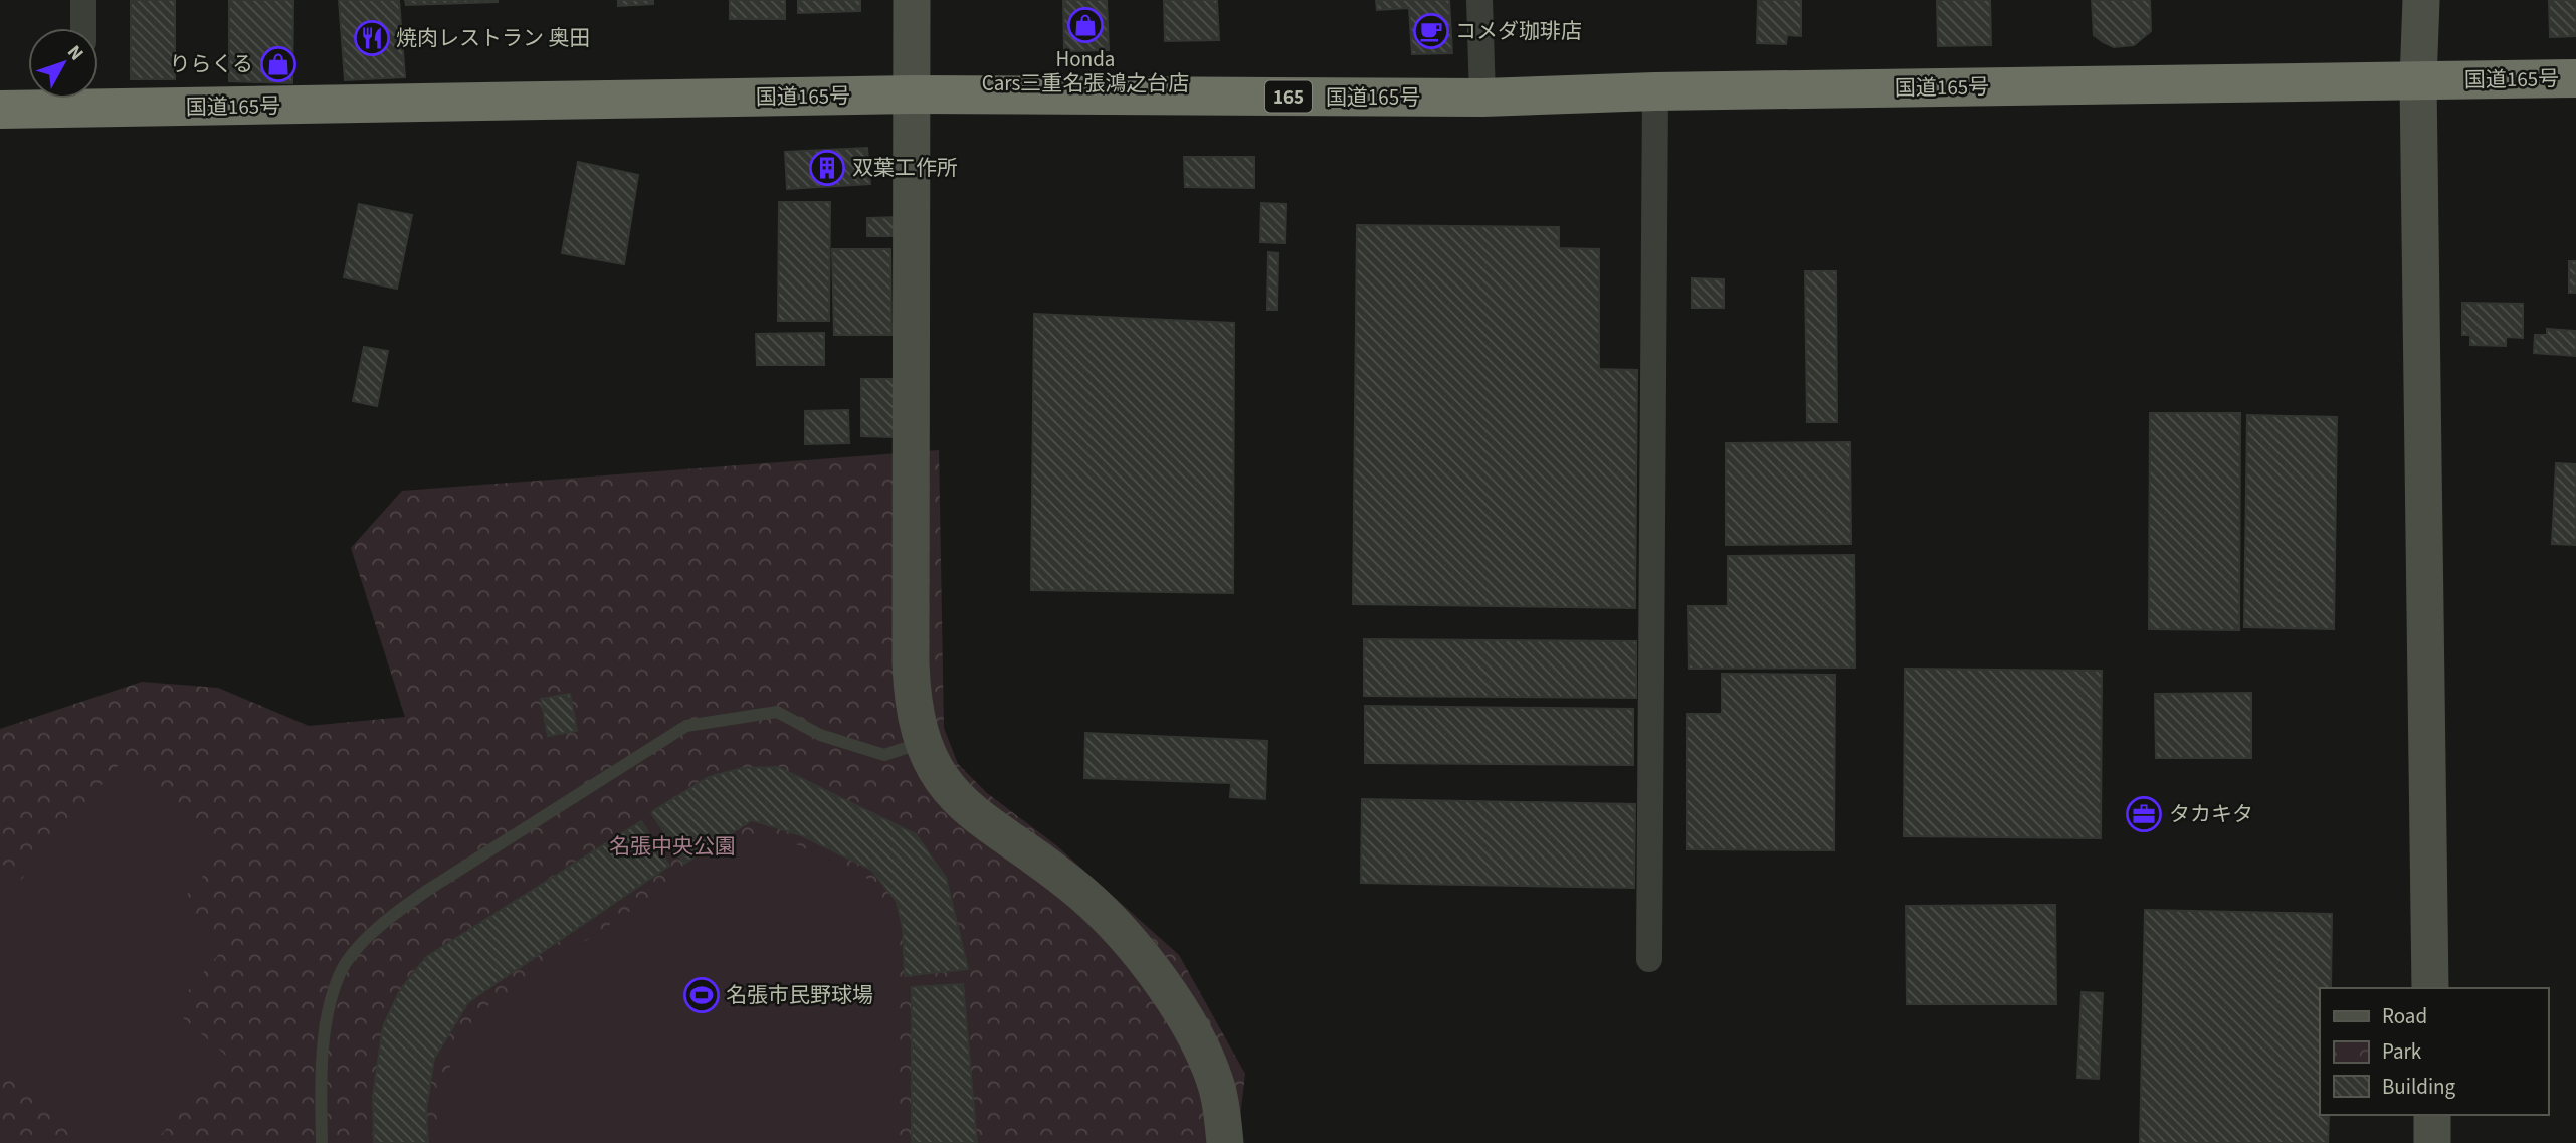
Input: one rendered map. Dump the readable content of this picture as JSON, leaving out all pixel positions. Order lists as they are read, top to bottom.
{
  "streets": {
    "highway": ["国道165号", "165"]
  },
  "parks": ["名張中央公園"],
  "places": {
    "shop": ["Honda Cars三重名張鴻之台店", "りらくる"],
    "cafe": ["コメダ珈琲店"],
    "restaurant": ["焼肉レストラン 奥田"],
    "building": ["双葉工作所"],
    "office": ["タカキタ"],
    "sports": ["名張市民野球場"]
  },
  "legend": ["Road", "Park", "Building"],
  "north": "top right"
}
